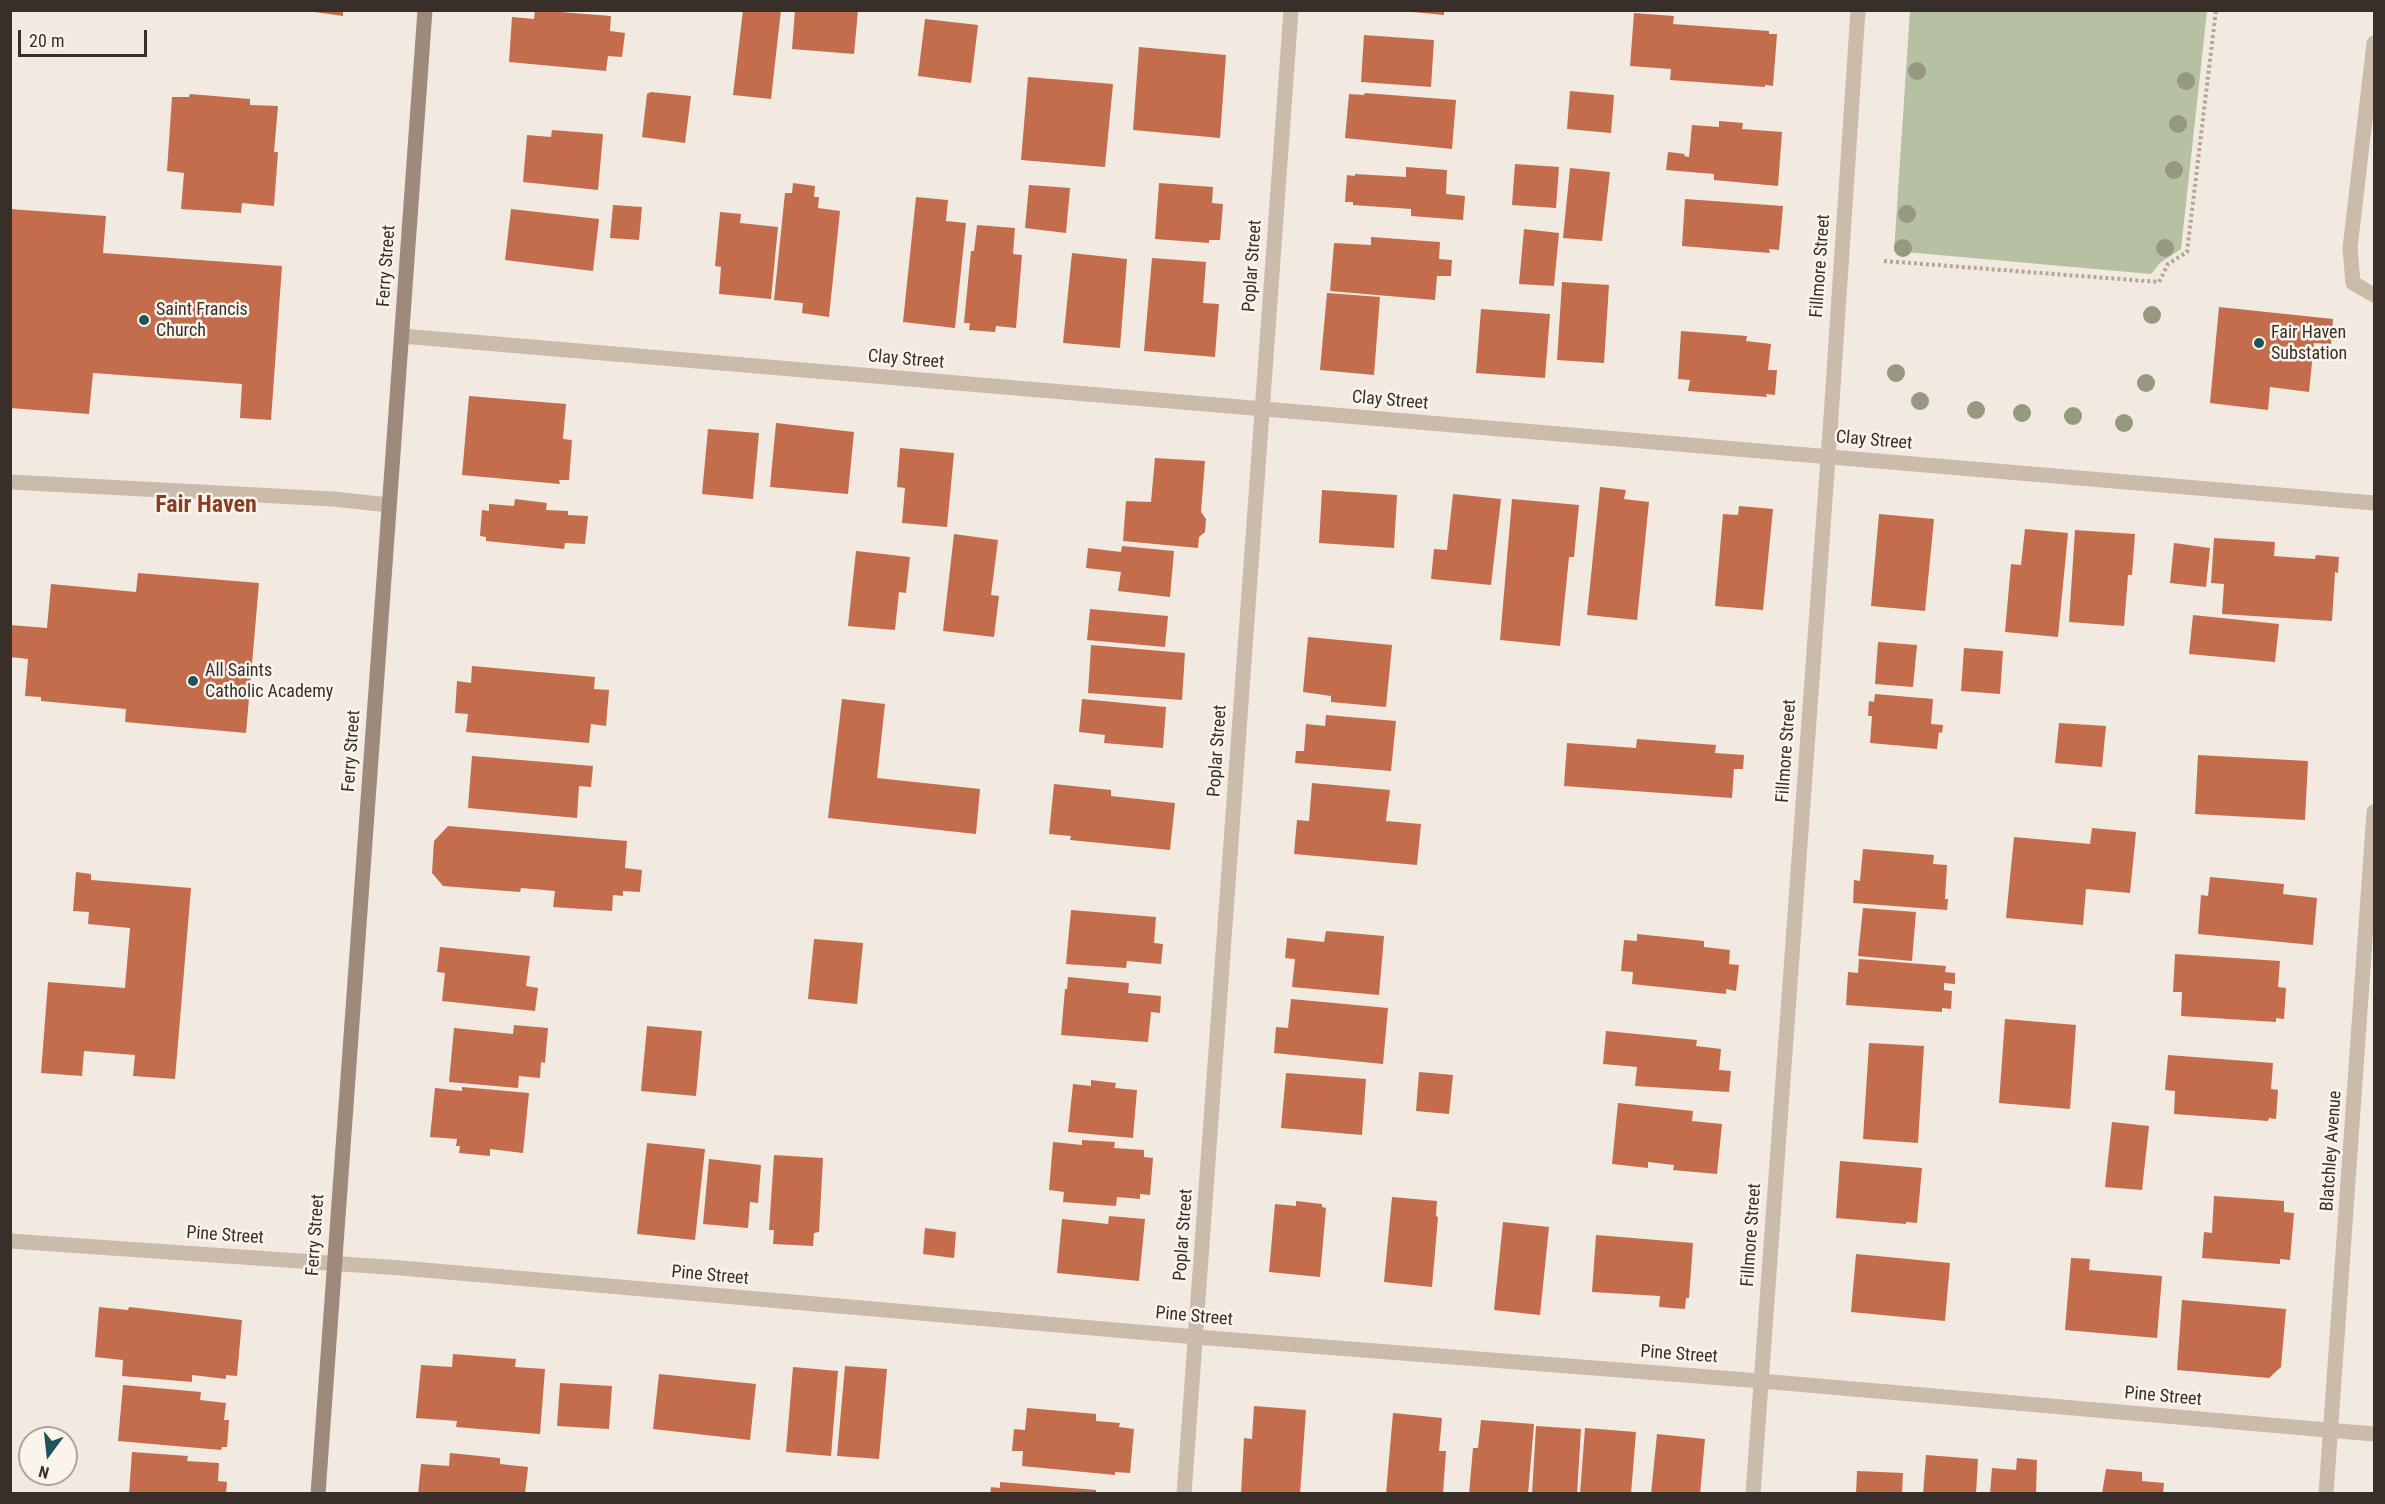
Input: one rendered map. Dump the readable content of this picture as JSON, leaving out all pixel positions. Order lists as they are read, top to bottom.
{
  "streets": {
    "main road": ["Ferry Street"],
    "street": [
      "Poplar Street",
      "Fillmore Street",
      "Clay Street",
      "Blatchley Avenue",
      "Pine Street"
    ]
  },
  "crossings": [
    ["Ferry Street", "Clay Street"],
    ["Ferry Street", "Pine Street"],
    ["Poplar Street", "Clay Street"],
    ["Poplar Street", "Pine Street"],
    ["Fillmore Street", "Clay Street"],
    ["Fillmore Street", "Pine Street"],
    ["Blatchley Avenue", "Pine Street"]
  ],
  "districts": ["Fair Haven"],
  "places": ["Saint Francis Church", "Fair Haven Substation", "All Saints Catholic Academy"],
  "scale_bar": "20 m",
  "north": "bottom"
}
